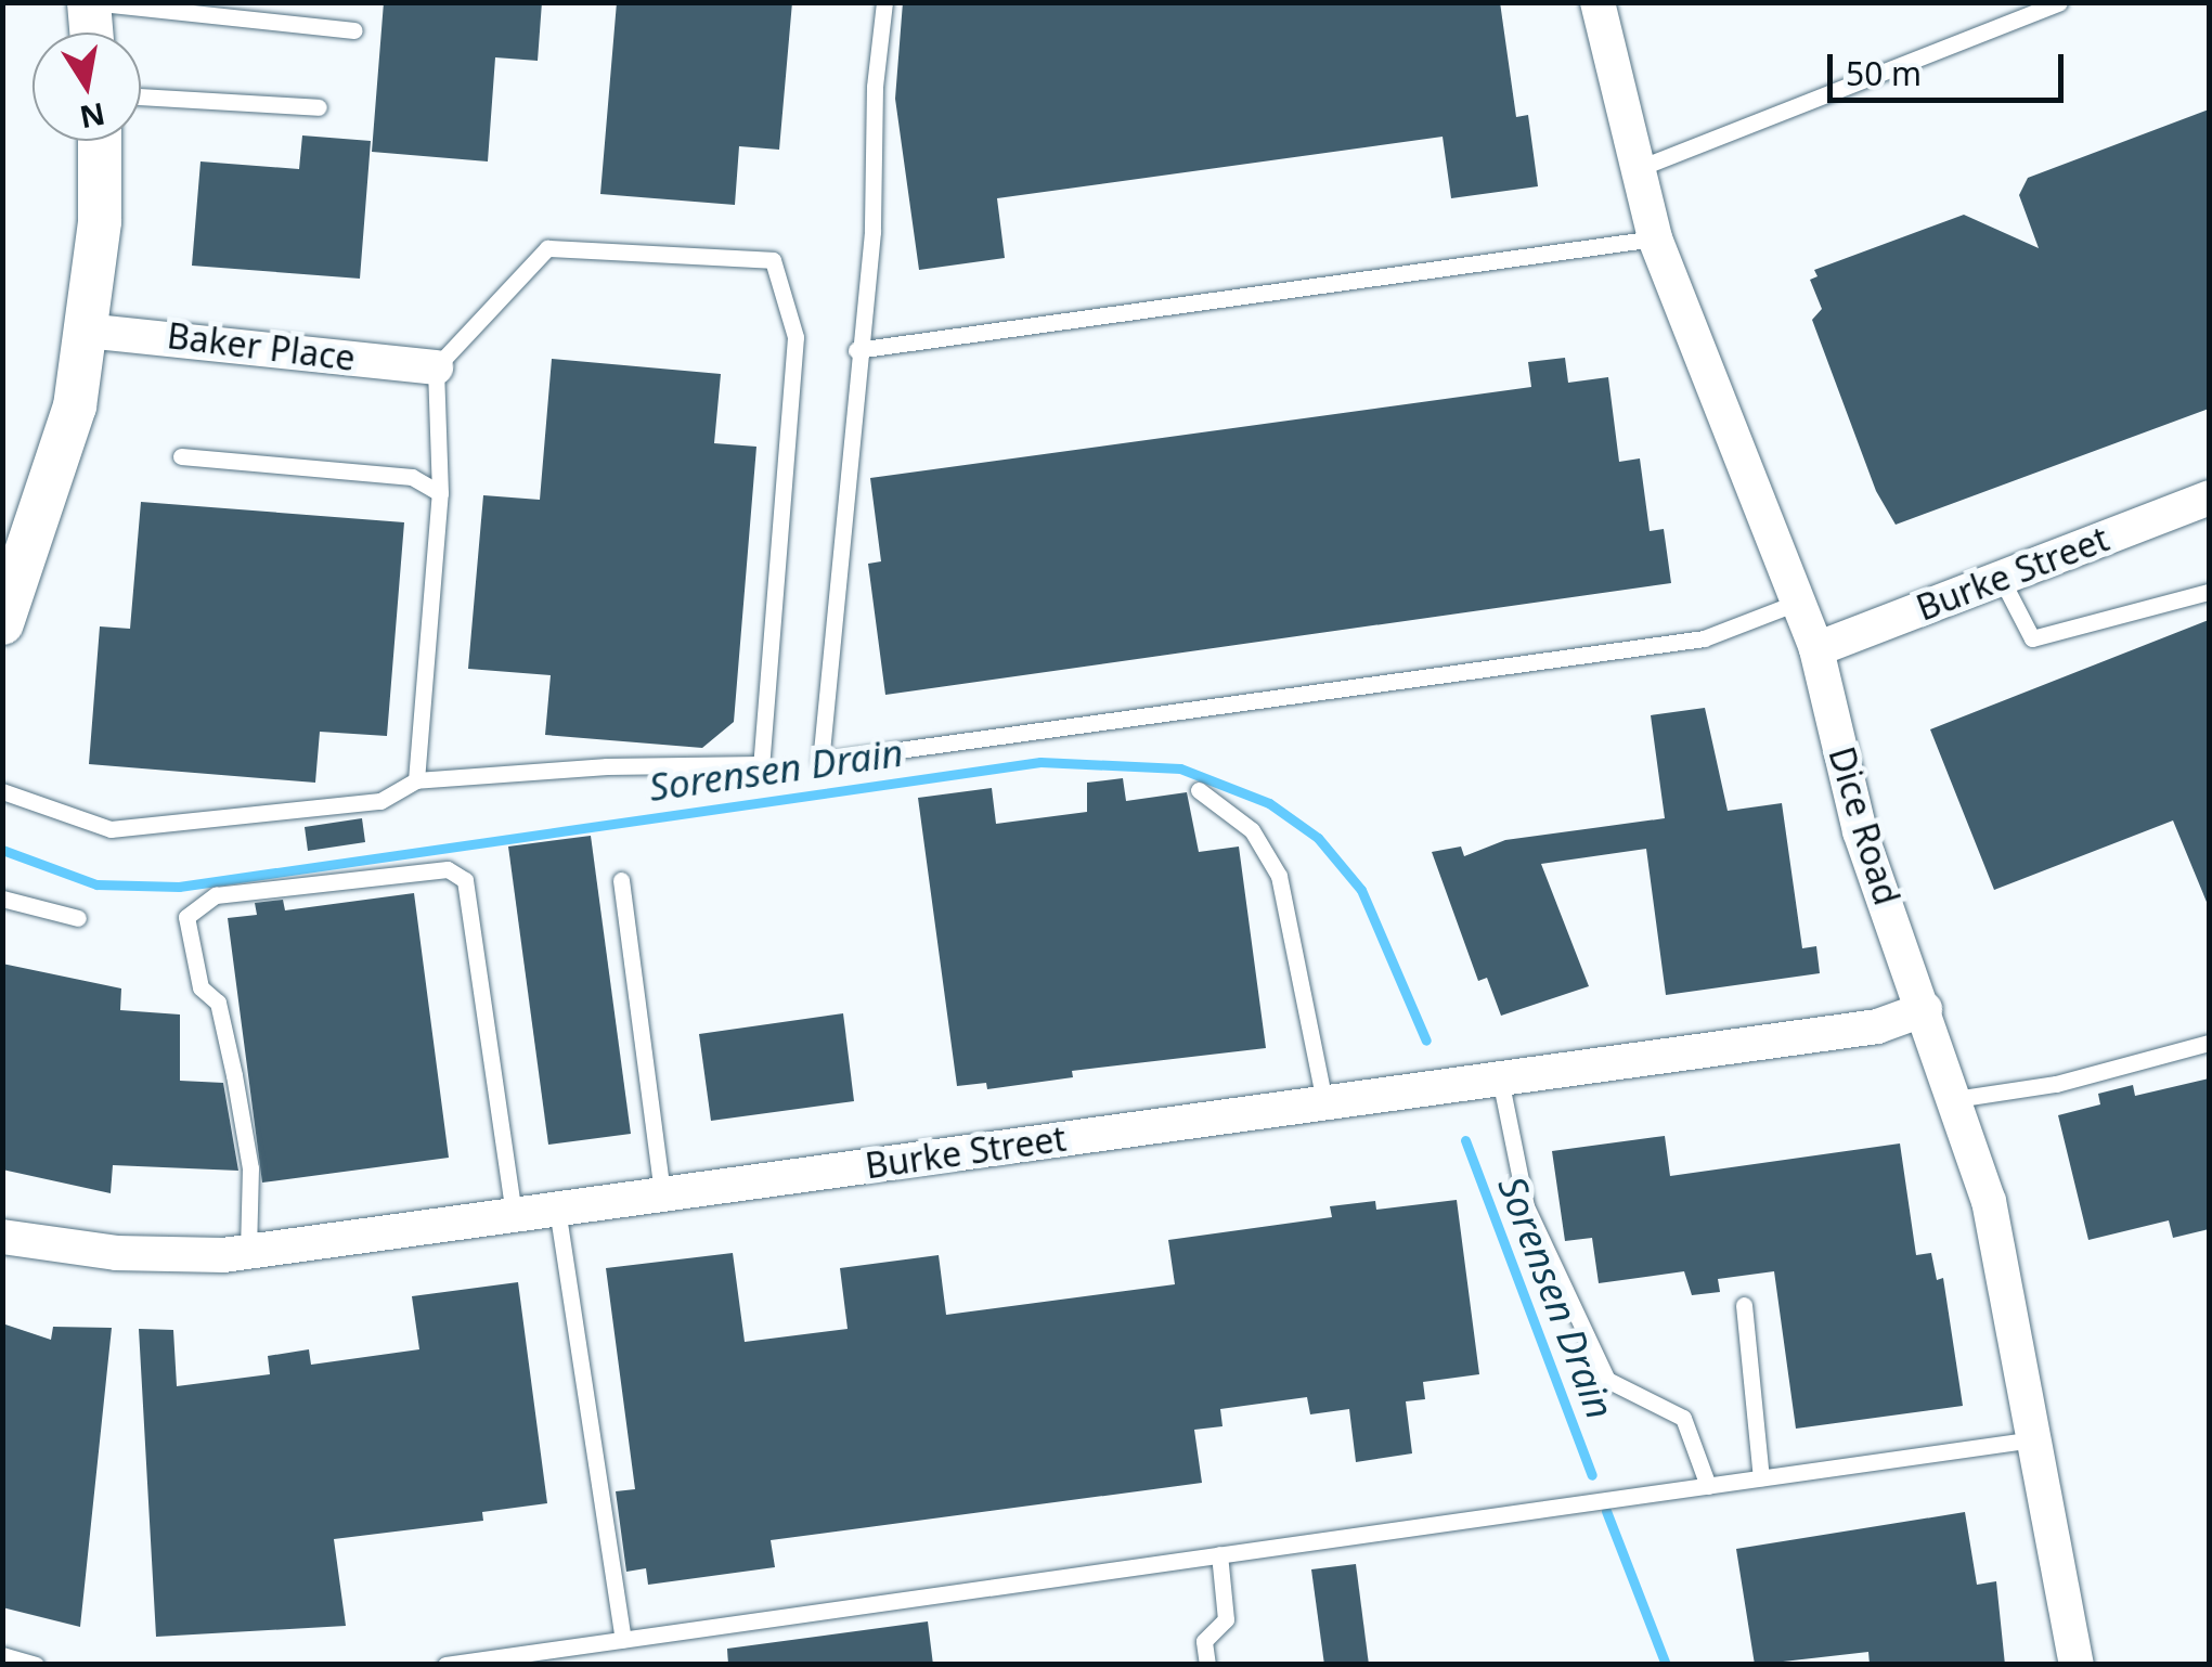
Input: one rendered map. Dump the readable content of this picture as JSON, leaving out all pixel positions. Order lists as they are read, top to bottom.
{
  "streets": {
    "street": ["Baker Place", "Burke Street", "Dice Road"]
  },
  "crossings": [
    ["Burke Street", "Dice Road"]
  ],
  "water": ["Sorensen Drain"],
  "scale_bar": "50 m",
  "north": "bottom"
}
